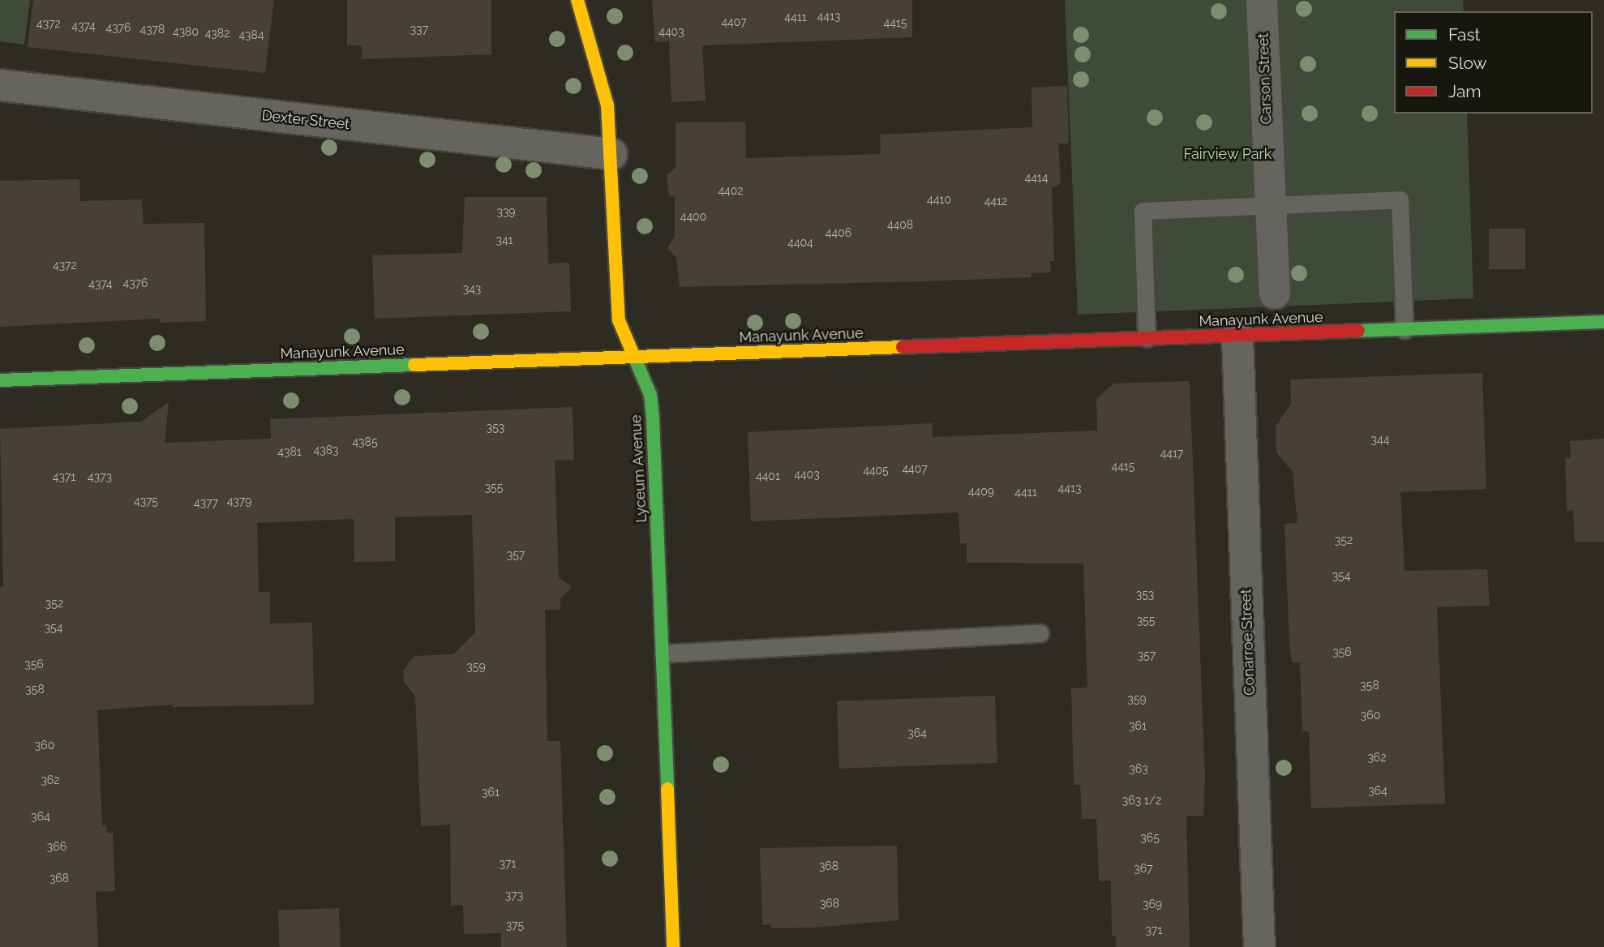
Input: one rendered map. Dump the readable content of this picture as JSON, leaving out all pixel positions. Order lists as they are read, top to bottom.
{
  "streets": {
    "street": [
      "Carson Street",
      "Dexter Street",
      "Manayunk Avenue",
      "Lyceum Avenue",
      "Conarroe Street"
    ]
  },
  "crossings": [
    ["Dexter Street", "Lyceum Avenue"],
    ["Manayunk Avenue", "Lyceum Avenue"],
    ["Manayunk Avenue", "Conarroe Street"]
  ],
  "parks": ["Fairview Park"],
  "house_numbers": [
    "4413",
    "4411",
    "4407",
    "4415",
    "4372",
    "4374",
    "4376",
    "4378",
    "337",
    "4380",
    "4403",
    "4382",
    "4384",
    "4414",
    "4402",
    "4410",
    "4412",
    "339",
    "4400",
    "4408",
    "4406",
    "341",
    "4404",
    "4372",
    "4376",
    "4374",
    "343",
    "353",
    "344",
    "4385",
    "4383",
    "4381",
    "4417",
    "4415",
    "4407",
    "4405",
    "4403",
    "4401",
    "4371",
    "4373",
    "355",
    "4413",
    "4409",
    "4411",
    "4375",
    "4379",
    "4377",
    "352",
    "357",
    "354",
    "353",
    "352",
    "355",
    "354",
    "356",
    "357",
    "356",
    "359",
    "358",
    "358",
    "359",
    "360",
    "361",
    "364",
    "360",
    "362",
    "363",
    "362",
    "364",
    "361",
    "363 1/2",
    "364",
    "365",
    "366",
    "371",
    "368",
    "367",
    "368",
    "373",
    "368",
    "369",
    "375",
    "371"
  ],
  "legend": ["Fast", "Slow", "Jam"]
}
